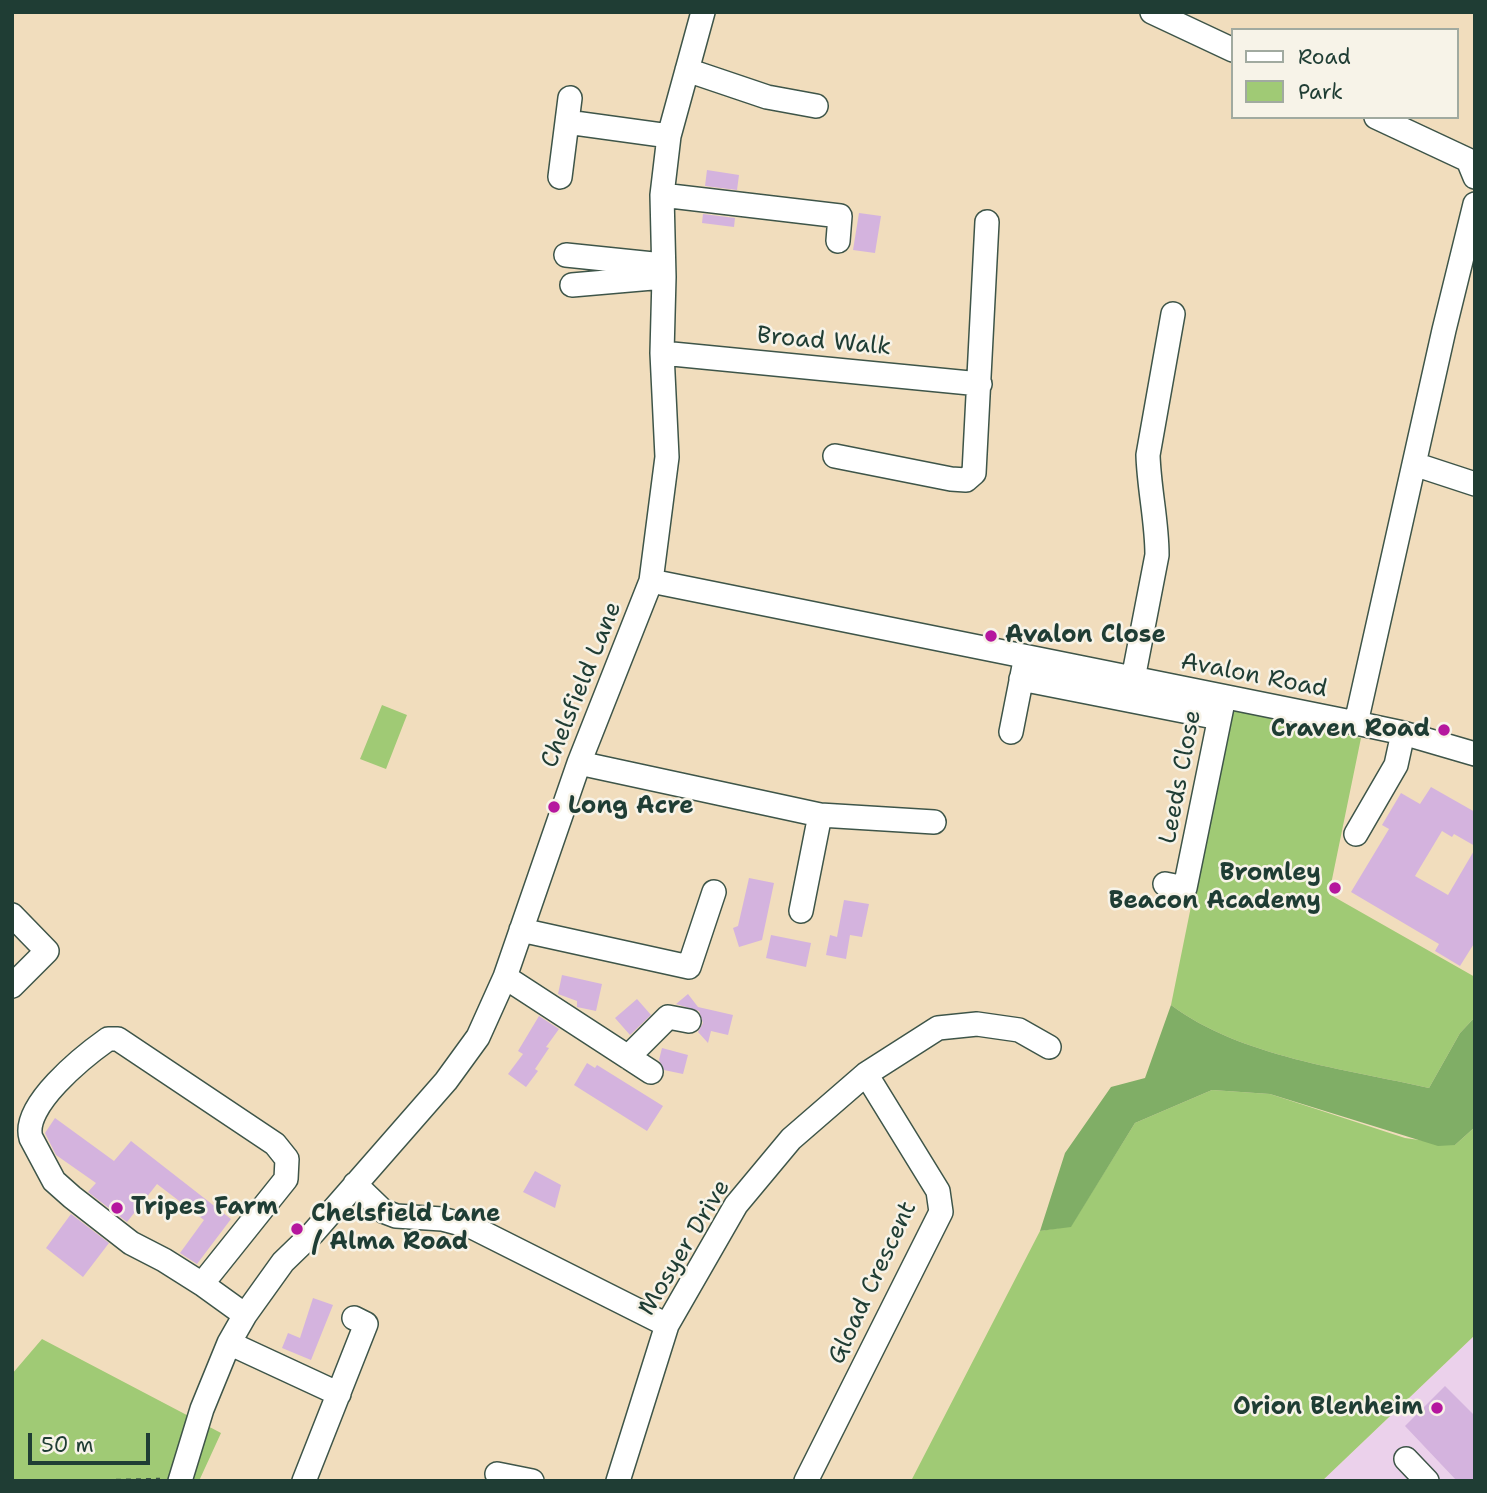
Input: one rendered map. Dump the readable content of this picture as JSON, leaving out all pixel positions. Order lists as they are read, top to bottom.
{
  "streets": {
    "street": [
      "Broad Walk",
      "Avalon Road",
      "Chelsfield Lane",
      "Leeds Close",
      "Mosyer Drive",
      "Gload Crescent"
    ]
  },
  "crossings": [
    ["Broad Walk", "Chelsfield Lane"],
    ["Avalon Road", "Chelsfield Lane"],
    ["Avalon Road", "Leeds Close"],
    ["Mosyer Drive", "Gload Crescent"]
  ],
  "places": [
    "Avalon Close",
    "Craven Road",
    "Long Acre",
    "Bromley Beacon Academy",
    "Tripes Farm",
    "Chelsfield Lane / Alma Road",
    "Orion Blenheim"
  ],
  "legend": ["Road", "Park"],
  "scale_bar": "50 m"
}
